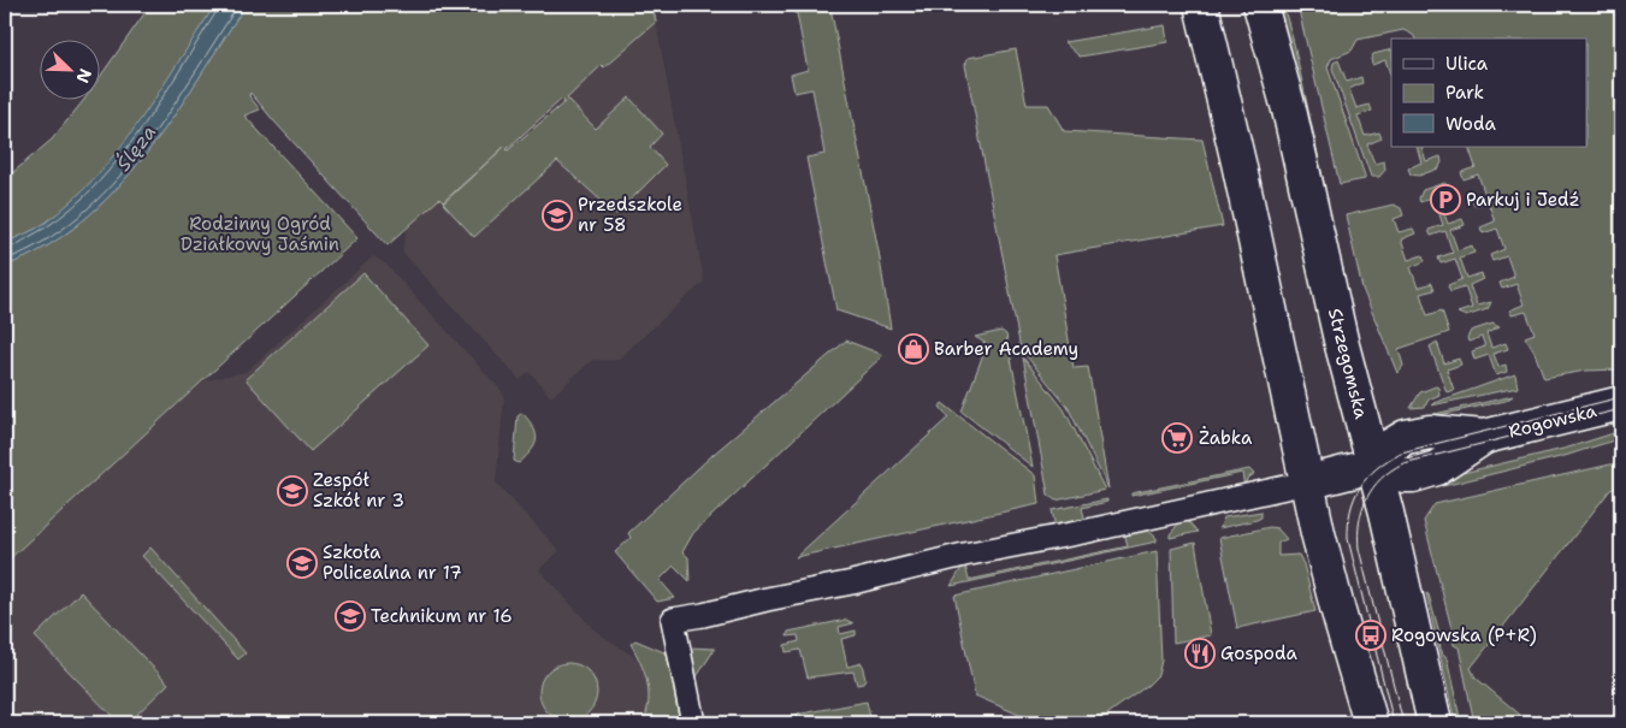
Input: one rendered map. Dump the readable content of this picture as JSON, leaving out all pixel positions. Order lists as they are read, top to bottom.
{
  "streets": {
    "main road": ["Strzegomska", "Rogowska"]
  },
  "crossings": [
    ["Strzegomska", "Rogowska"]
  ],
  "water": ["Ślęza"],
  "parks": ["Rodzinny Ogród Działkowy Jaśmin"],
  "places": {
    "parking": ["Parkuj i Jedź"],
    "school or university": [
      "Przedszkole nr 58",
      "Zespół Szkół nr 3",
      "Szkoła Policealna nr 17",
      "Technikum nr 16"
    ],
    "shop": ["Barber Academy"],
    "supermarket": ["Żabka"],
    "bus stop": ["Rogowska (P+R)"],
    "restaurant": ["Gospoda"]
  },
  "legend": ["Ulica", "Park", "Woda"],
  "north": "bottom right"
}
